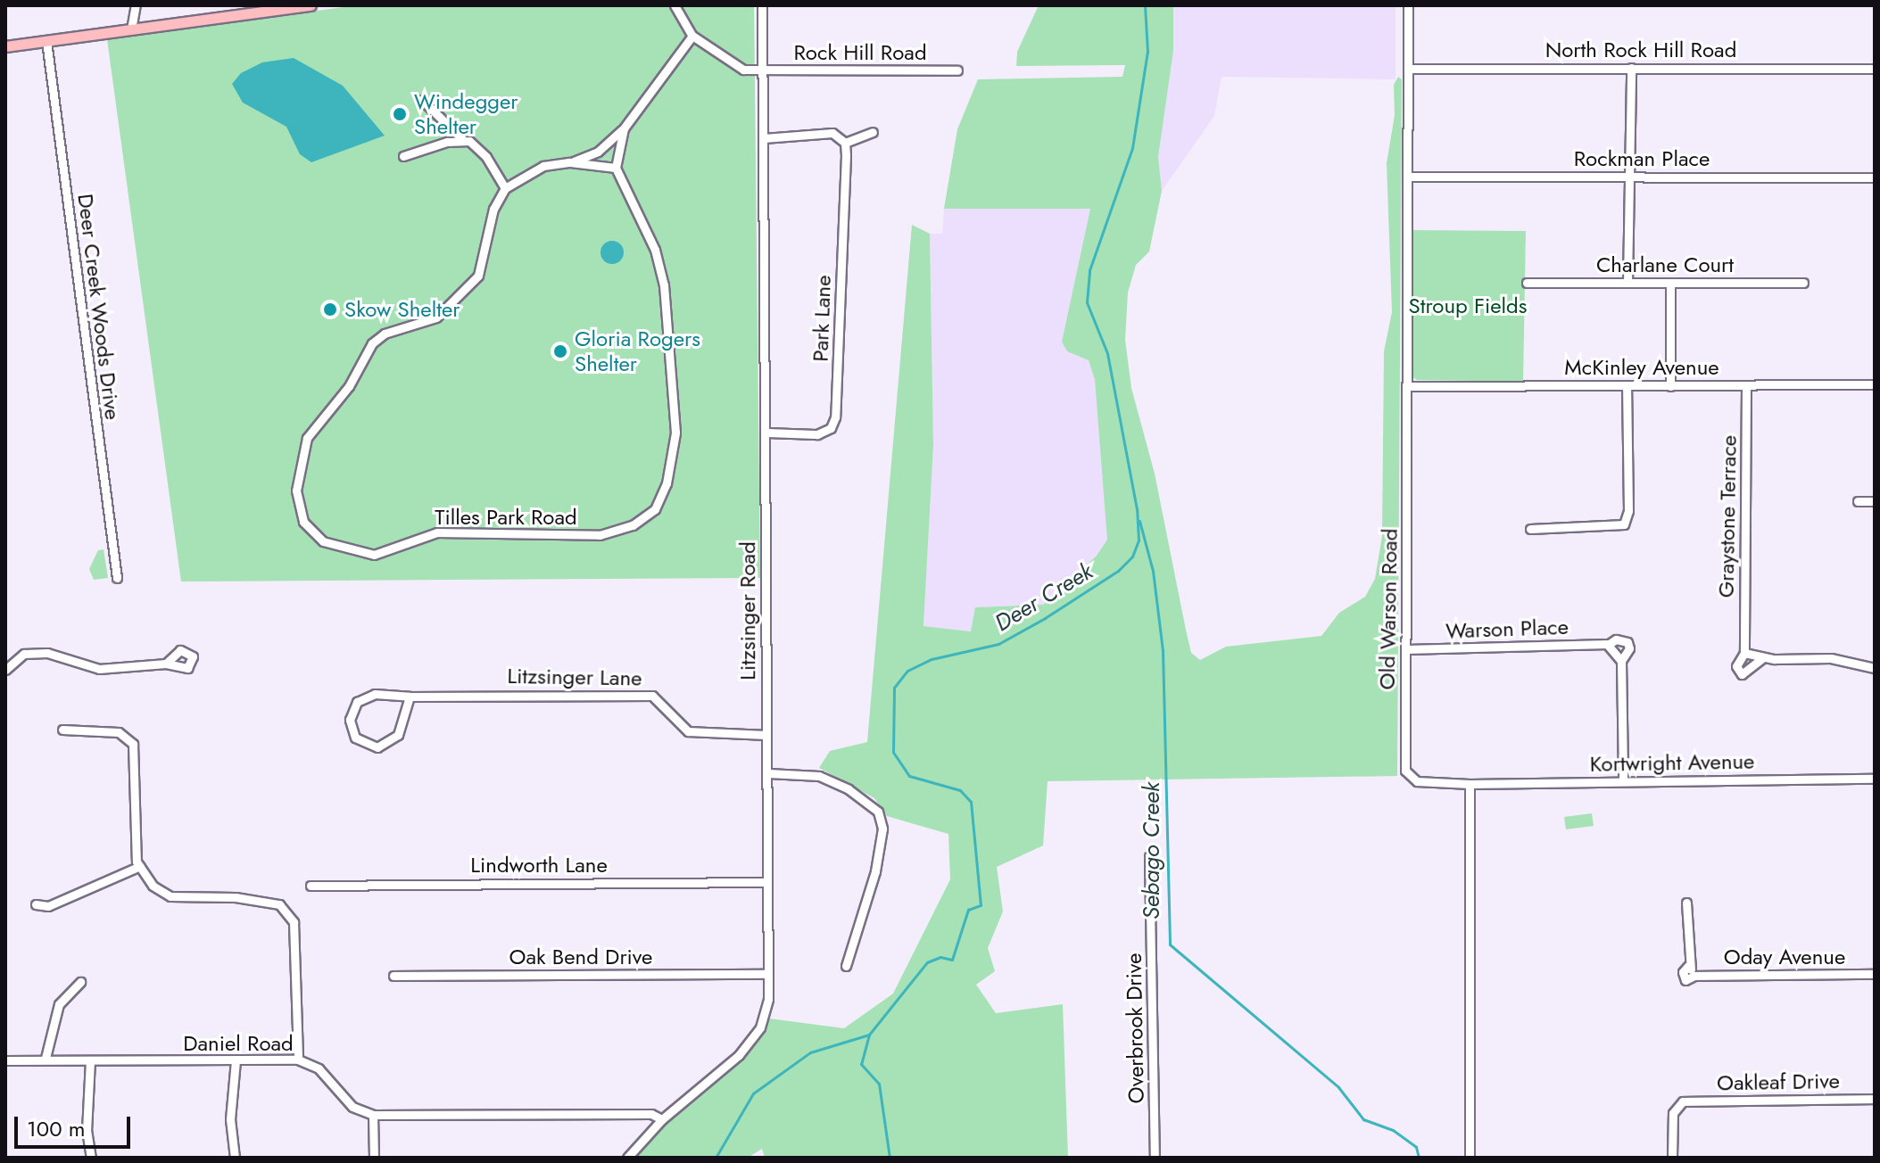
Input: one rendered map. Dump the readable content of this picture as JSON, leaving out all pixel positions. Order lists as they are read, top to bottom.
{
  "streets": {
    "street": [
      "North Rock Hill Road",
      "Rock Hill Road",
      "Rockman Place",
      "Charlane Court",
      "Deer Creek Woods Drive",
      "Park Lane",
      "McKinley Avenue",
      "Graystone Terrace",
      "Tilles Park Road",
      "Old Warson Road",
      "Litzsinger Road",
      "Warson Place",
      "Litzsinger Lane",
      "Kortwright Avenue",
      "Lindworth Lane",
      "Oak Bend Drive",
      "Oday Avenue",
      "Overbrook Drive",
      "Daniel Road",
      "Oakleaf Drive"
    ]
  },
  "crossings": [
    ["North Rock Hill Road", "Old Warson Road"],
    ["Rock Hill Road", "Litzsinger Road"],
    ["Rockman Place", "Old Warson Road"],
    ["Park Lane", "Litzsinger Road"],
    ["McKinley Avenue", "Graystone Terrace"],
    ["McKinley Avenue", "Old Warson Road"],
    ["Old Warson Road", "Warson Place"],
    ["Old Warson Road", "Kortwright Avenue"],
    ["Litzsinger Road", "Litzsinger Lane"],
    ["Litzsinger Road", "Lindworth Lane"],
    ["Litzsinger Road", "Oak Bend Drive"]
  ],
  "water": ["Deer Creek", "Sebago Creek"],
  "parks": ["Stroup Fields"],
  "places": ["Windegger Shelter", "Skow Shelter", "Gloria Rogers Shelter"],
  "scale_bar": "100 m"
}
